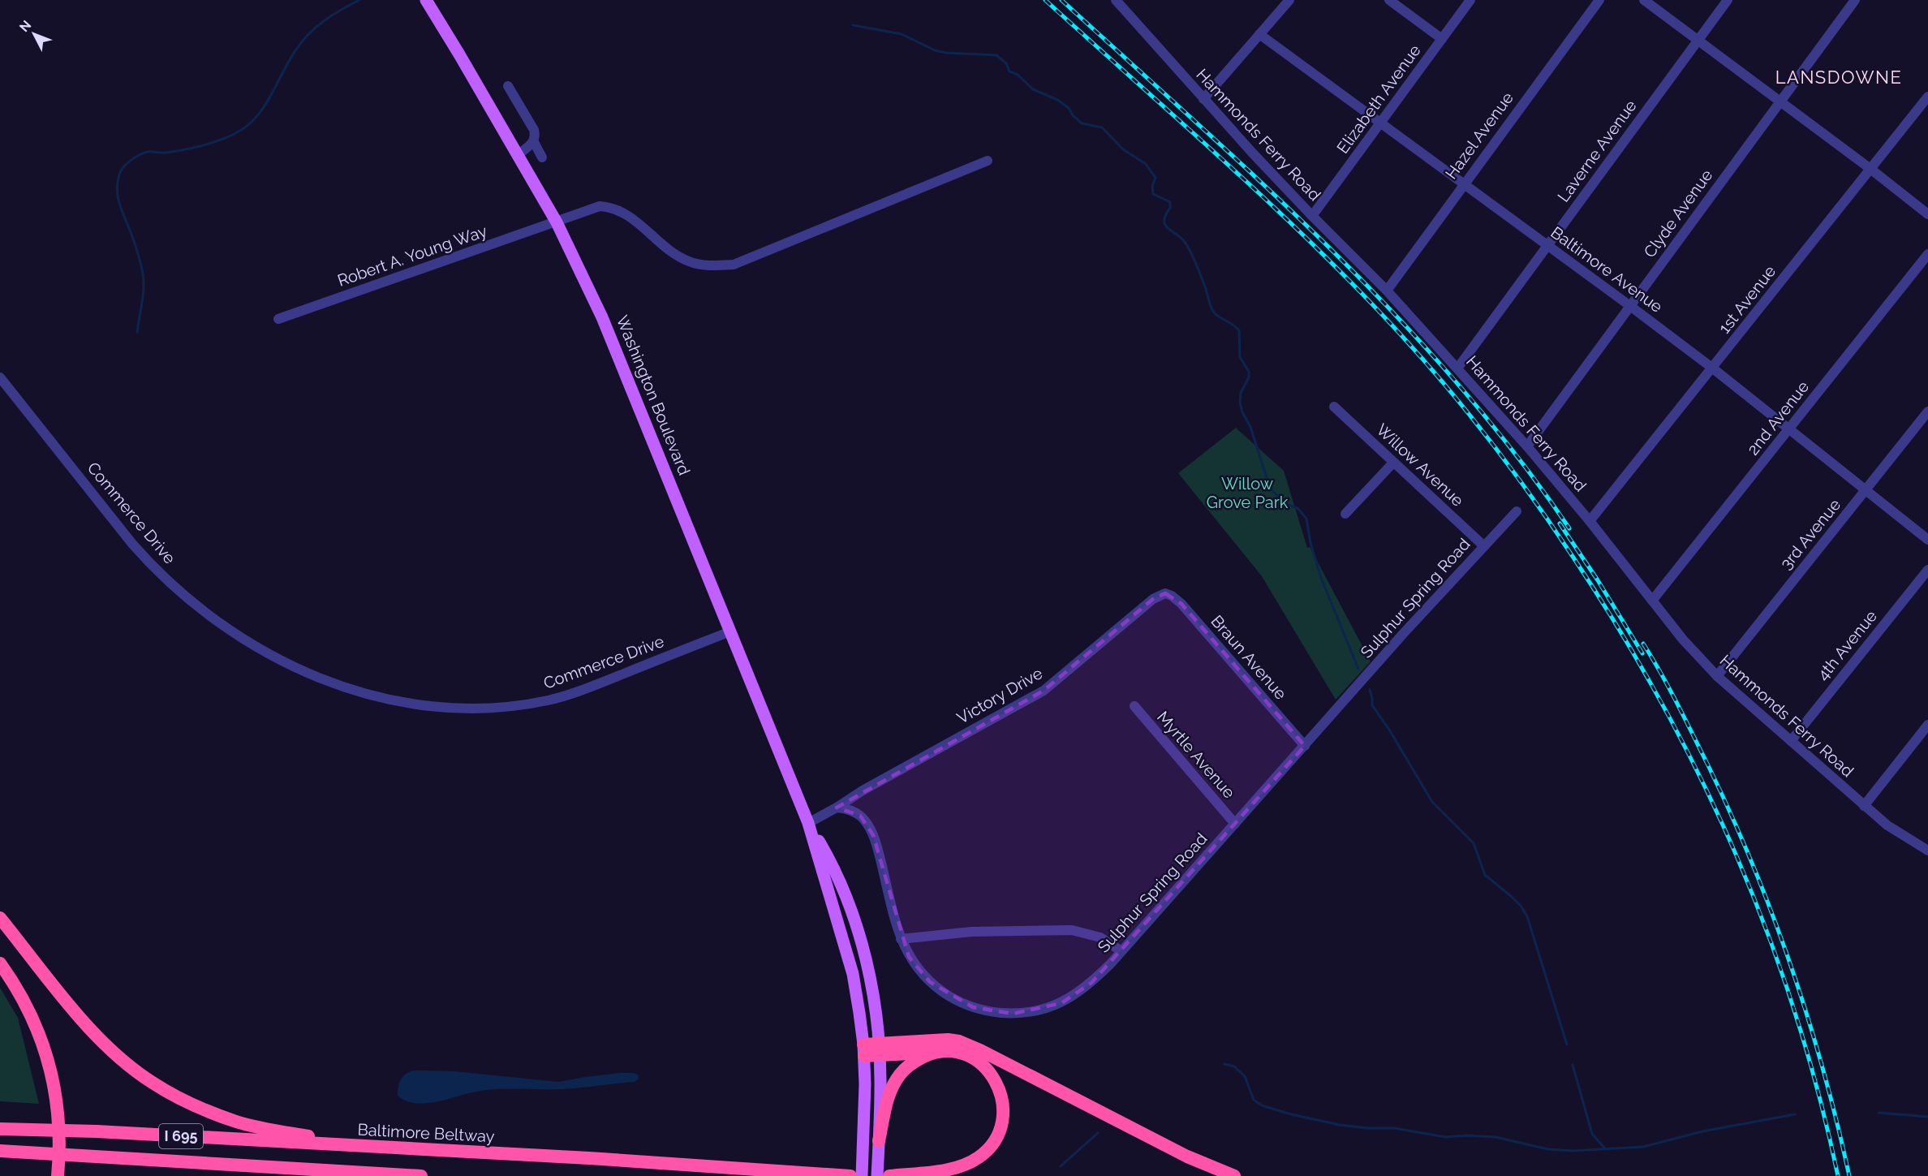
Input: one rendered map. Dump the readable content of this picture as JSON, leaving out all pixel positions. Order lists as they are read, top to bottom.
{
  "streets": {
    "highway": ["Baltimore Beltway", "I 695"],
    "main road": ["Washington Boulevard"],
    "street": [
      "Elizabeth Avenue",
      "Hammonds Ferry Road",
      "Hazel Avenue",
      "Laverne Avenue",
      "Clyde Avenue",
      "Robert A. Young Way",
      "Baltimore Avenue",
      "1st Avenue",
      "2nd Avenue",
      "Willow Avenue",
      "Commerce Drive",
      "3rd Avenue",
      "Sulphur Spring Road",
      "4th Avenue",
      "Braun Avenue",
      "Victory Drive",
      "Myrtle Avenue"
    ]
  },
  "crossings": [
    ["Elizabeth Avenue", "Hammonds Ferry Road"],
    ["Elizabeth Avenue", "Baltimore Avenue"],
    ["Hammonds Ferry Road", "Hazel Avenue"],
    ["Hammonds Ferry Road", "Laverne Avenue"],
    ["Hammonds Ferry Road", "Clyde Avenue"],
    ["Hammonds Ferry Road", "1st Avenue"],
    ["Hammonds Ferry Road", "2nd Avenue"],
    ["Hammonds Ferry Road", "3rd Avenue"],
    ["Hammonds Ferry Road", "4th Avenue"],
    ["Hazel Avenue", "Baltimore Avenue"],
    ["Laverne Avenue", "Baltimore Avenue"],
    ["Clyde Avenue", "Baltimore Avenue"],
    ["Robert A. Young Way", "Washington Boulevard"],
    ["Baltimore Avenue", "1st Avenue"],
    ["Baltimore Avenue", "2nd Avenue"],
    ["Baltimore Avenue", "3rd Avenue"],
    ["Washington Boulevard", "Commerce Drive"],
    ["Willow Avenue", "Sulphur Spring Road"],
    ["Sulphur Spring Road", "Braun Avenue"],
    ["Sulphur Spring Road", "Victory Drive"],
    ["Sulphur Spring Road", "Myrtle Avenue"],
    ["Braun Avenue", "Victory Drive"]
  ],
  "districts": ["LANSDOWNE"],
  "parks": ["Willow Grove Park"],
  "north": "top left"
}
